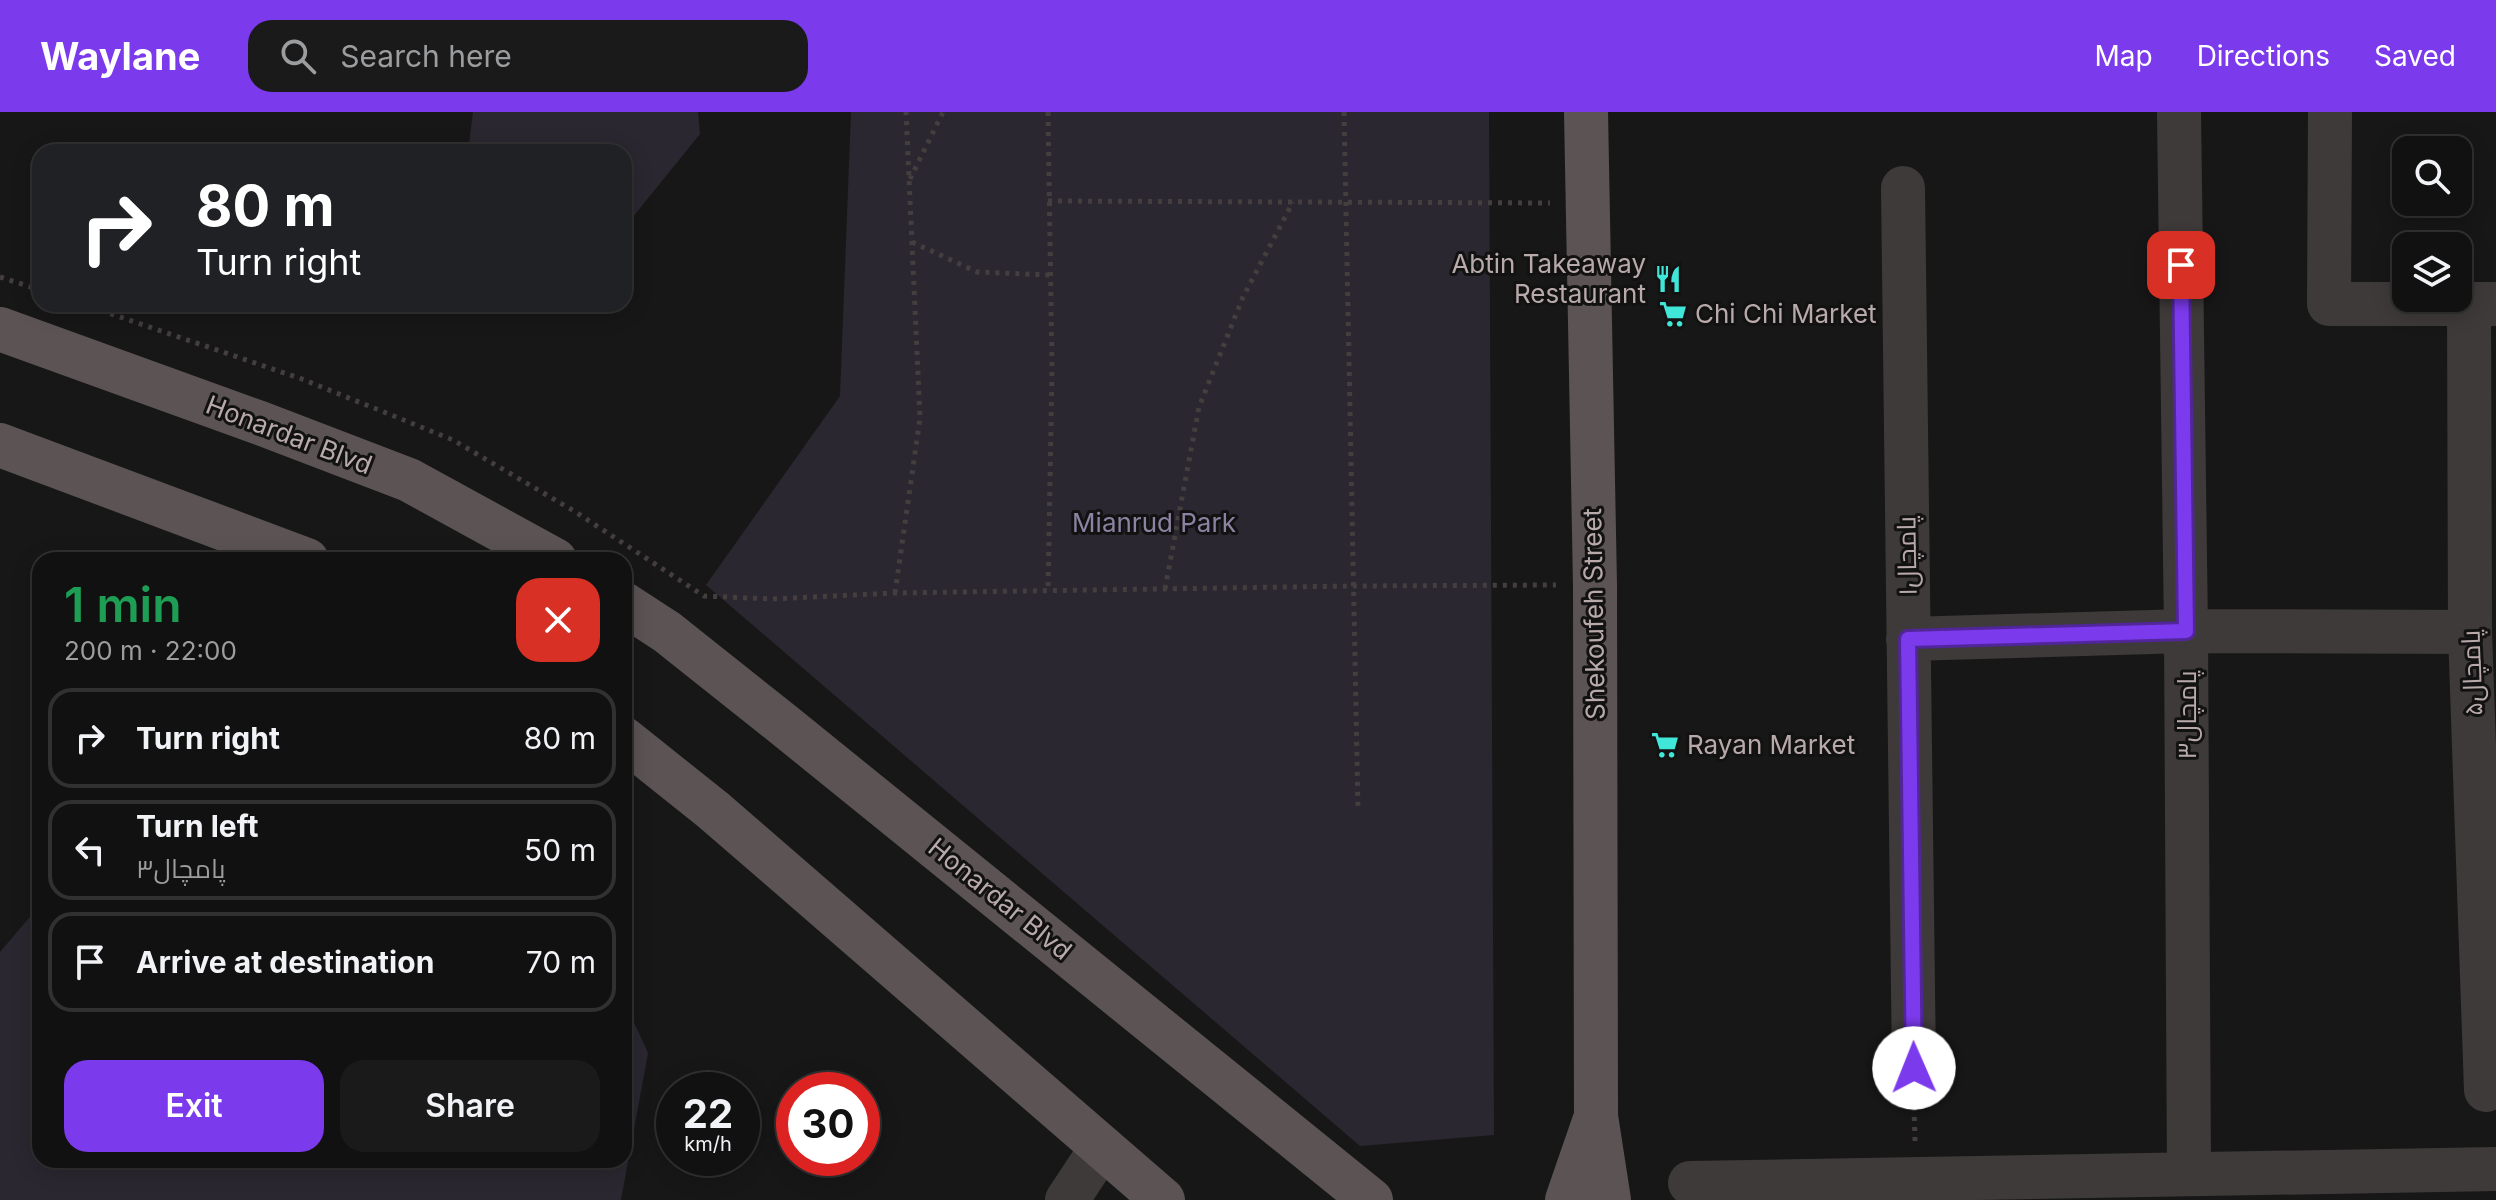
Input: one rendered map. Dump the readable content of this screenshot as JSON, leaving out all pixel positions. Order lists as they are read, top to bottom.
{
  "streets": {
    "main road": ["Honardar Blvd", "Shekoufeh Street"],
    "street": ["پامچال۱", "پامچال۵", "پامچال۳"]
  },
  "parks": ["Mianrud Park"],
  "places": {
    "restaurant": ["Abtin Takeaway Restaurant"],
    "supermarket": ["Chi Chi Market", "Rayan Market"]
  },
  "page": {
    "header": "Waylane",
    "search": "Search here",
    "nav": ["Map", "Directions", "Saved"],
    "turn": ["80 m", "Turn right"],
    "heading": ["1 min", "200 m · 22:00"],
    "list": [
      {
        "name": "Turn right",
        "value": "80 m"
      },
      {
        "name": "Turn left",
        "note": "پامچال۳",
        "value": "50 m"
      },
      {
        "name": "Arrive at destination",
        "value": "70 m"
      }
    ],
    "buttons": ["Exit", "Share"],
    "speed": "22 km/h",
    "limit": "30"
  }
}
